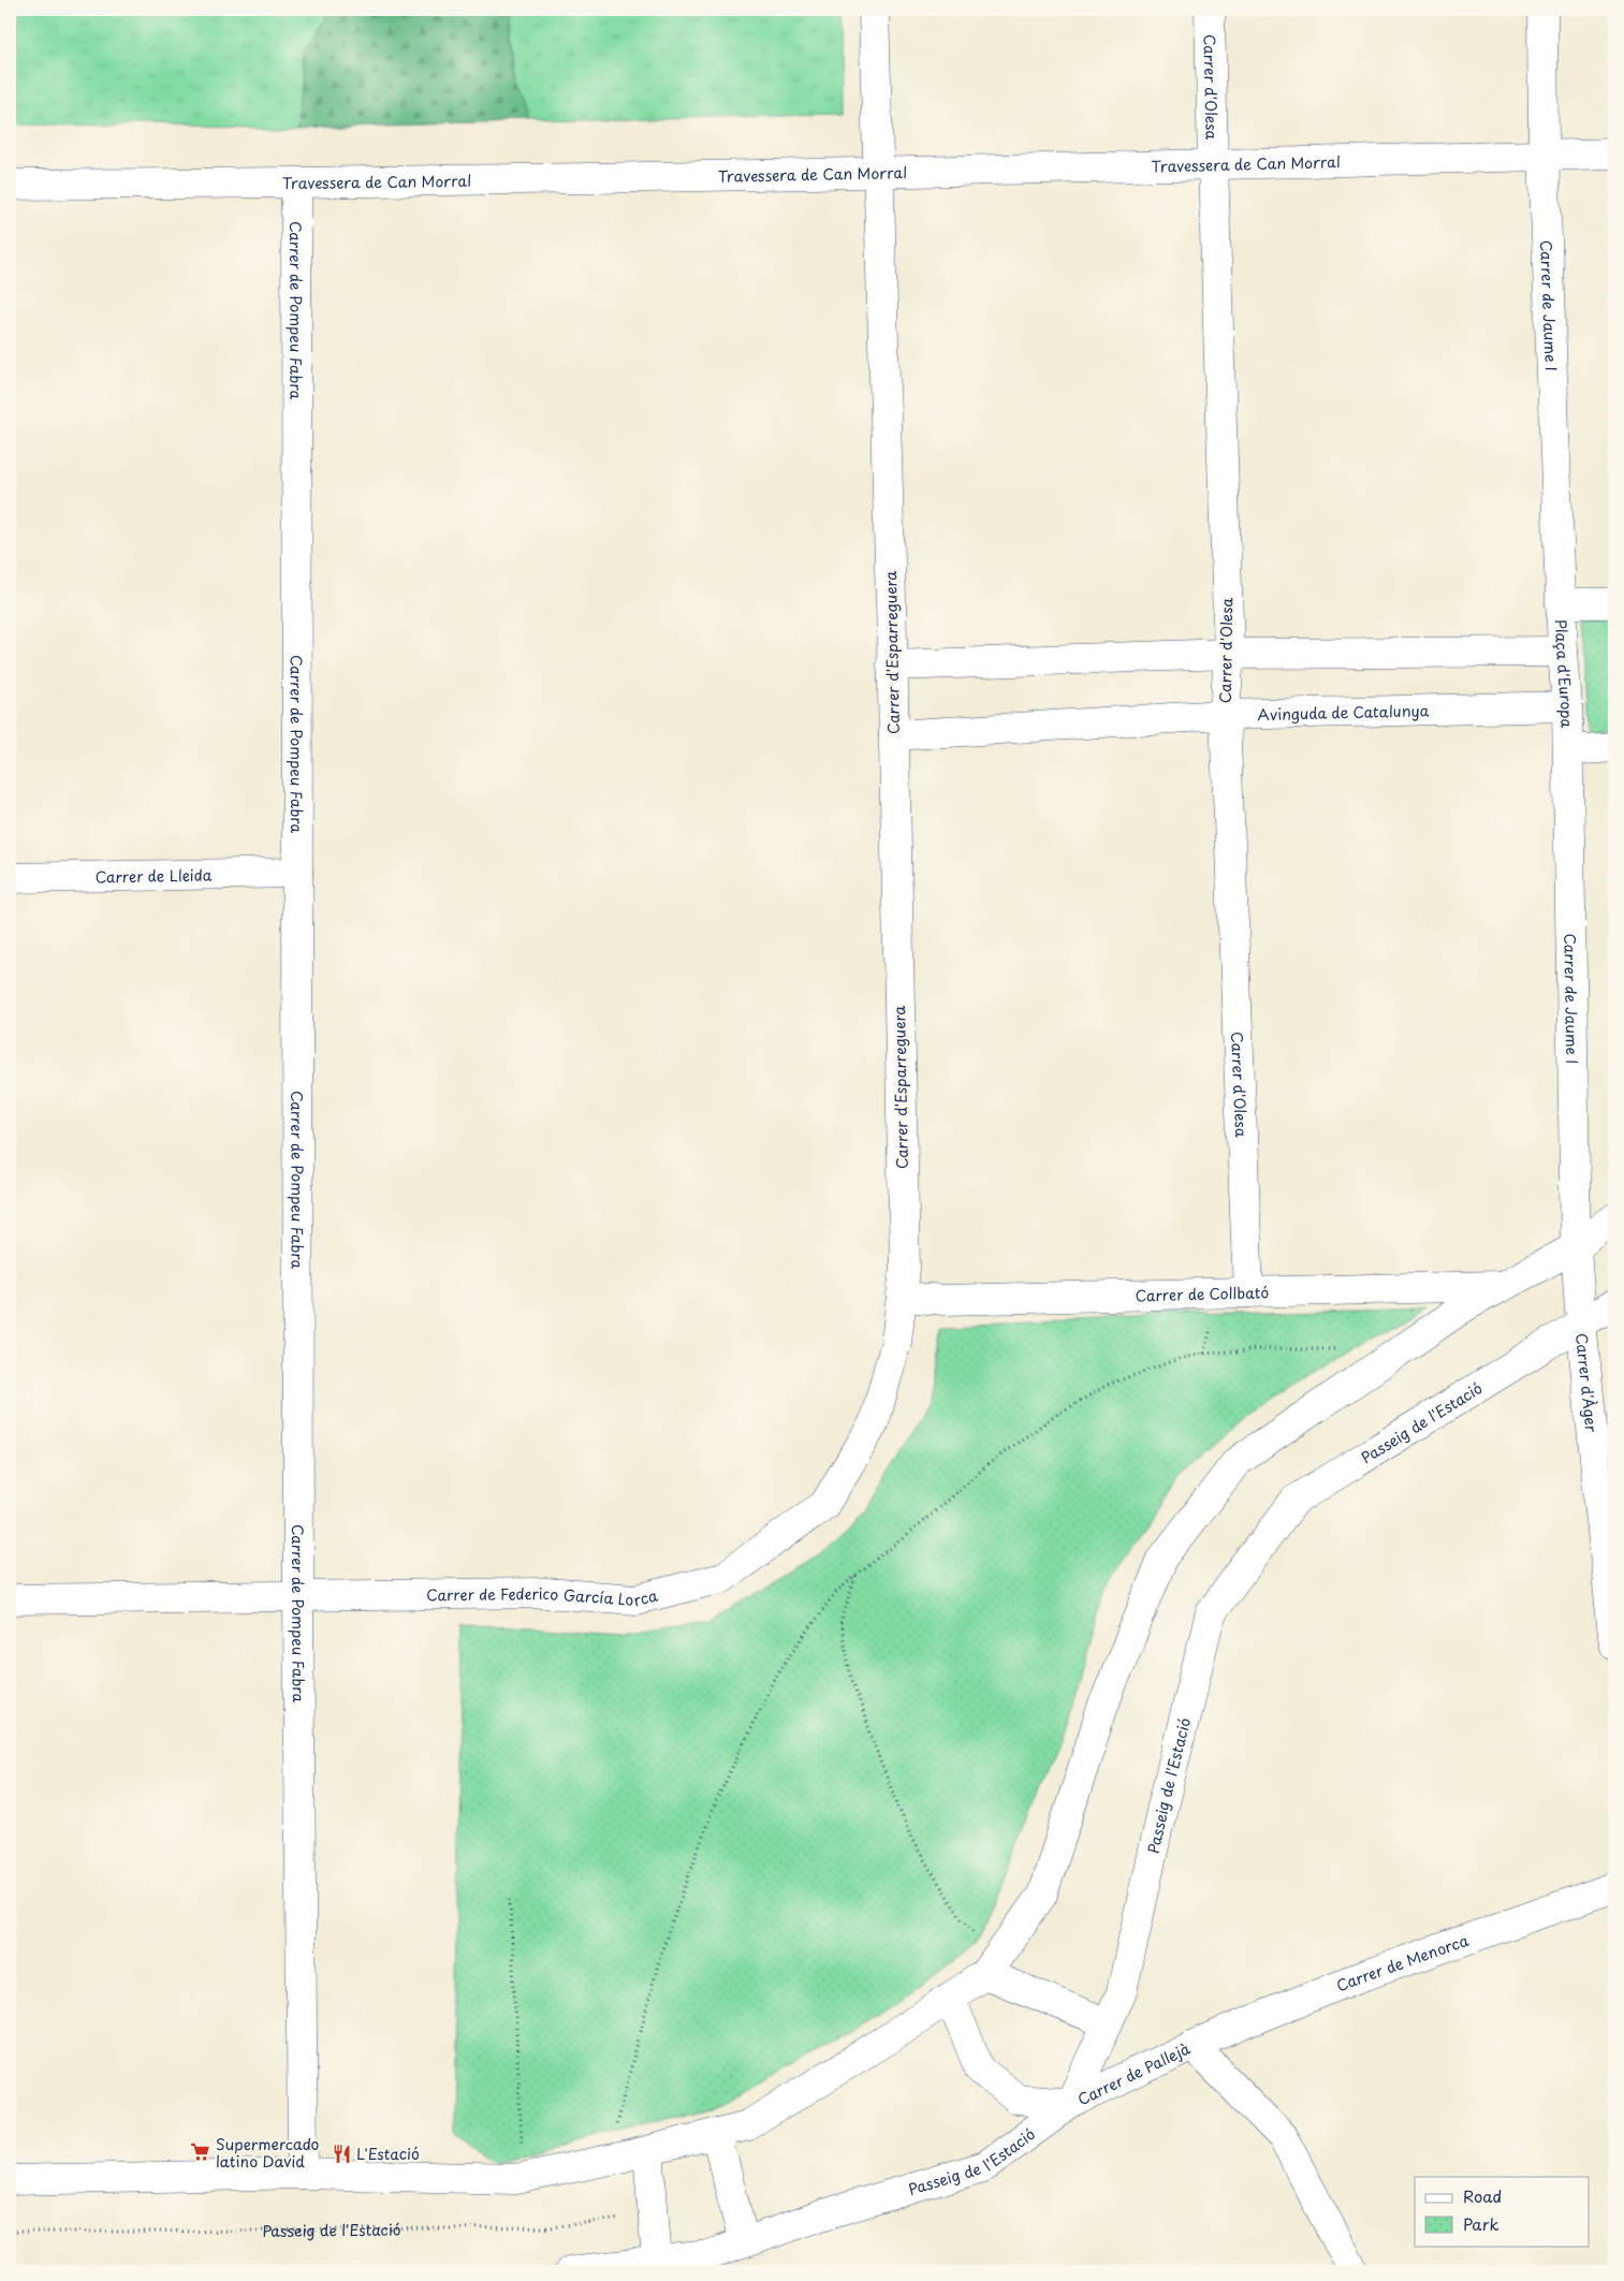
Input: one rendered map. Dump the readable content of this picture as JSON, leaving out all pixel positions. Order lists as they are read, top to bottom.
{
  "streets": {
    "street": [
      "Carrer d'Olesa",
      "Travessera de Can Morral",
      "Carrer de Jaume I",
      "Carrer de Pompeu Fabra",
      "Carrer d'Esparreguera",
      "Plaça d'Europa",
      "Avinguda de Catalunya",
      "Carrer de Lleida",
      "Carrer de Collbató",
      "Carrer d'Àger",
      "Passeig de l'Estació",
      "Carrer de Federico García Lorca",
      "Carrer de Menorca",
      "Carrer de Pallejà"
    ]
  },
  "crossings": [
    ["Carrer d'Olesa", "Travessera de Can Morral"],
    ["Carrer d'Olesa", "Avinguda de Catalunya"],
    ["Carrer d'Olesa", "Carrer de Collbató"],
    ["Travessera de Can Morral", "Carrer de Jaume I"],
    ["Travessera de Can Morral", "Carrer de Pompeu Fabra"],
    ["Travessera de Can Morral", "Carrer d'Esparreguera"],
    ["Carrer de Jaume I", "Plaça d'Europa"],
    ["Carrer de Jaume I", "Carrer d'Àger"],
    ["Carrer de Pompeu Fabra", "Carrer de Lleida"],
    ["Carrer de Pompeu Fabra", "Carrer de Federico García Lorca"],
    ["Carrer d'Esparreguera", "Avinguda de Catalunya"],
    ["Carrer d'Esparreguera", "Carrer de Collbató"],
    ["Carrer d'Esparreguera", "Carrer de Federico García Lorca"],
    ["Plaça d'Europa", "Avinguda de Catalunya"],
    ["Carrer de Collbató", "Carrer de Federico García Lorca"],
    ["Carrer d'Àger", "Passeig de l'Estació"],
    ["Passeig de l'Estació", "Carrer de Pallejà"],
    ["Carrer de Menorca", "Carrer de Pallejà"]
  ],
  "places": {
    "supermarket": ["Supermercado latino David"],
    "restaurant": ["L'Estació"]
  },
  "legend": ["Road", "Park"]
}
